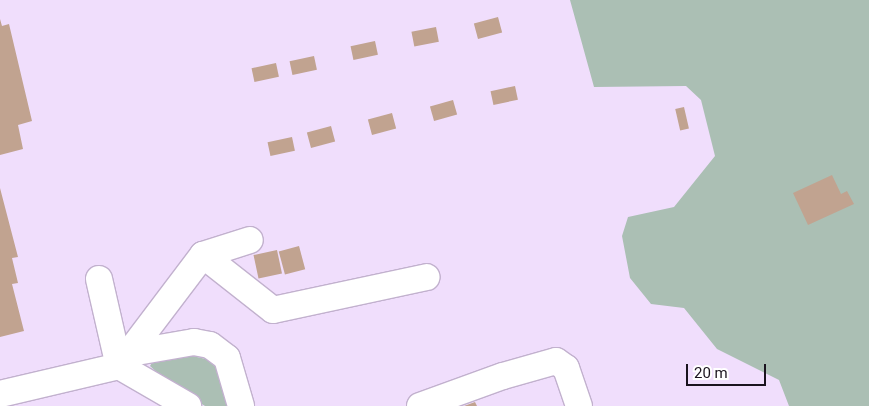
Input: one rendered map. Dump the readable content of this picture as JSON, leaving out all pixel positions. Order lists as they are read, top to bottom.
{
  "scale_bar": "20 m"
}
